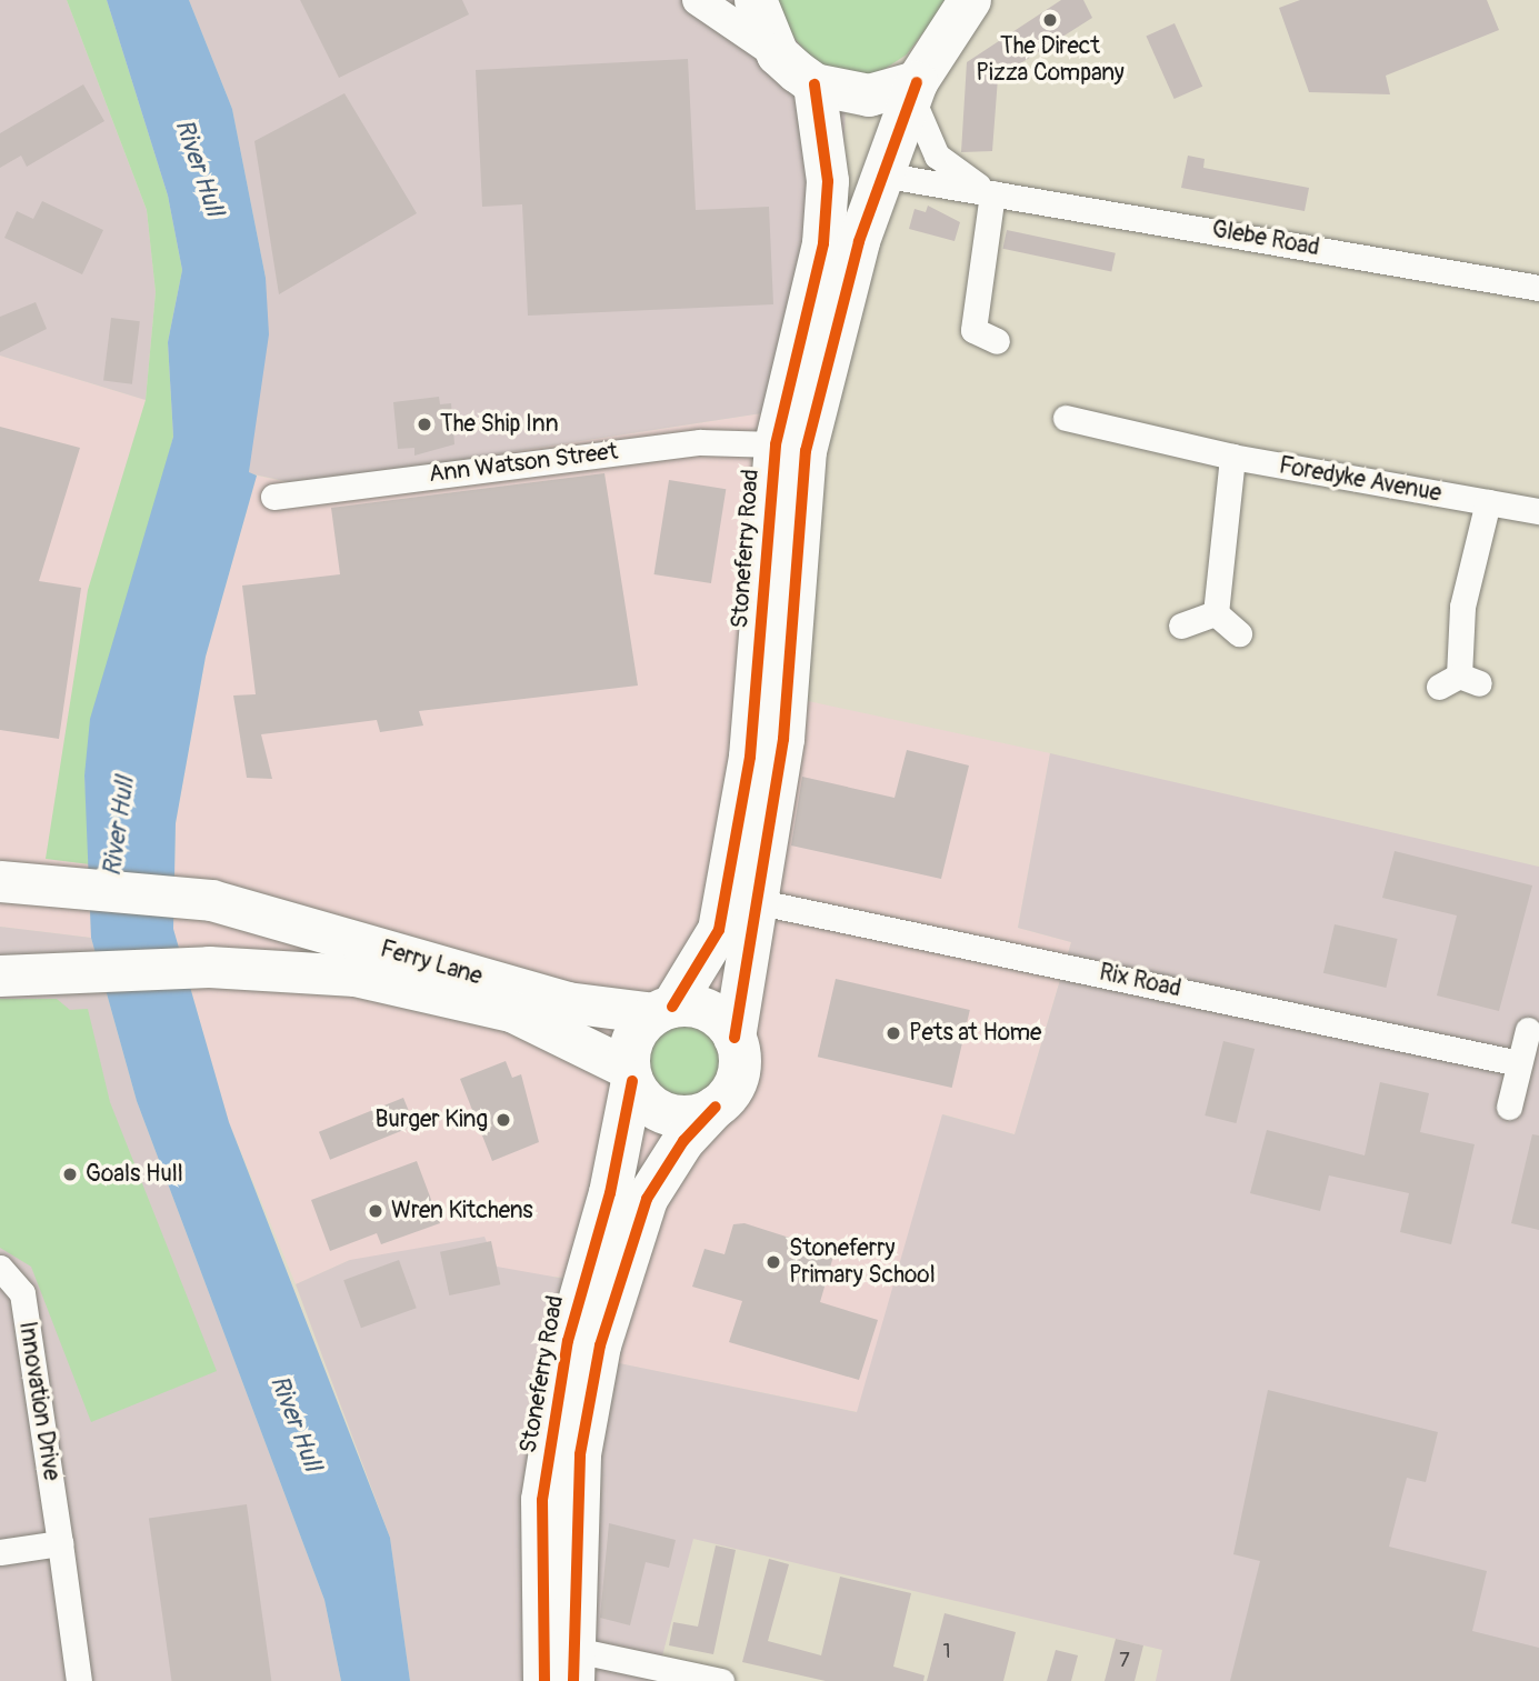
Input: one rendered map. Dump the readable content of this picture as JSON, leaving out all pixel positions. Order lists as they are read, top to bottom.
{
  "streets": {
    "highway": ["Stoneferry Road"],
    "main road": ["Ferry Lane"],
    "street": [
      "Glebe Road",
      "Ann Watson Street",
      "Foredyke Avenue",
      "Rix Road",
      "Innovation Drive"
    ]
  },
  "crossings": [
    ["Ann Watson Street", "Stoneferry Road"],
    ["Stoneferry Road", "Ferry Lane"]
  ],
  "water": ["River Hull"],
  "places": [
    "The Direct Pizza Company",
    "The Ship Inn",
    "Pets at Home",
    "Burger King",
    "Goals Hull",
    "Wren Kitchens",
    "Stoneferry Primary School"
  ],
  "house_numbers": ["1", "7"]
}
